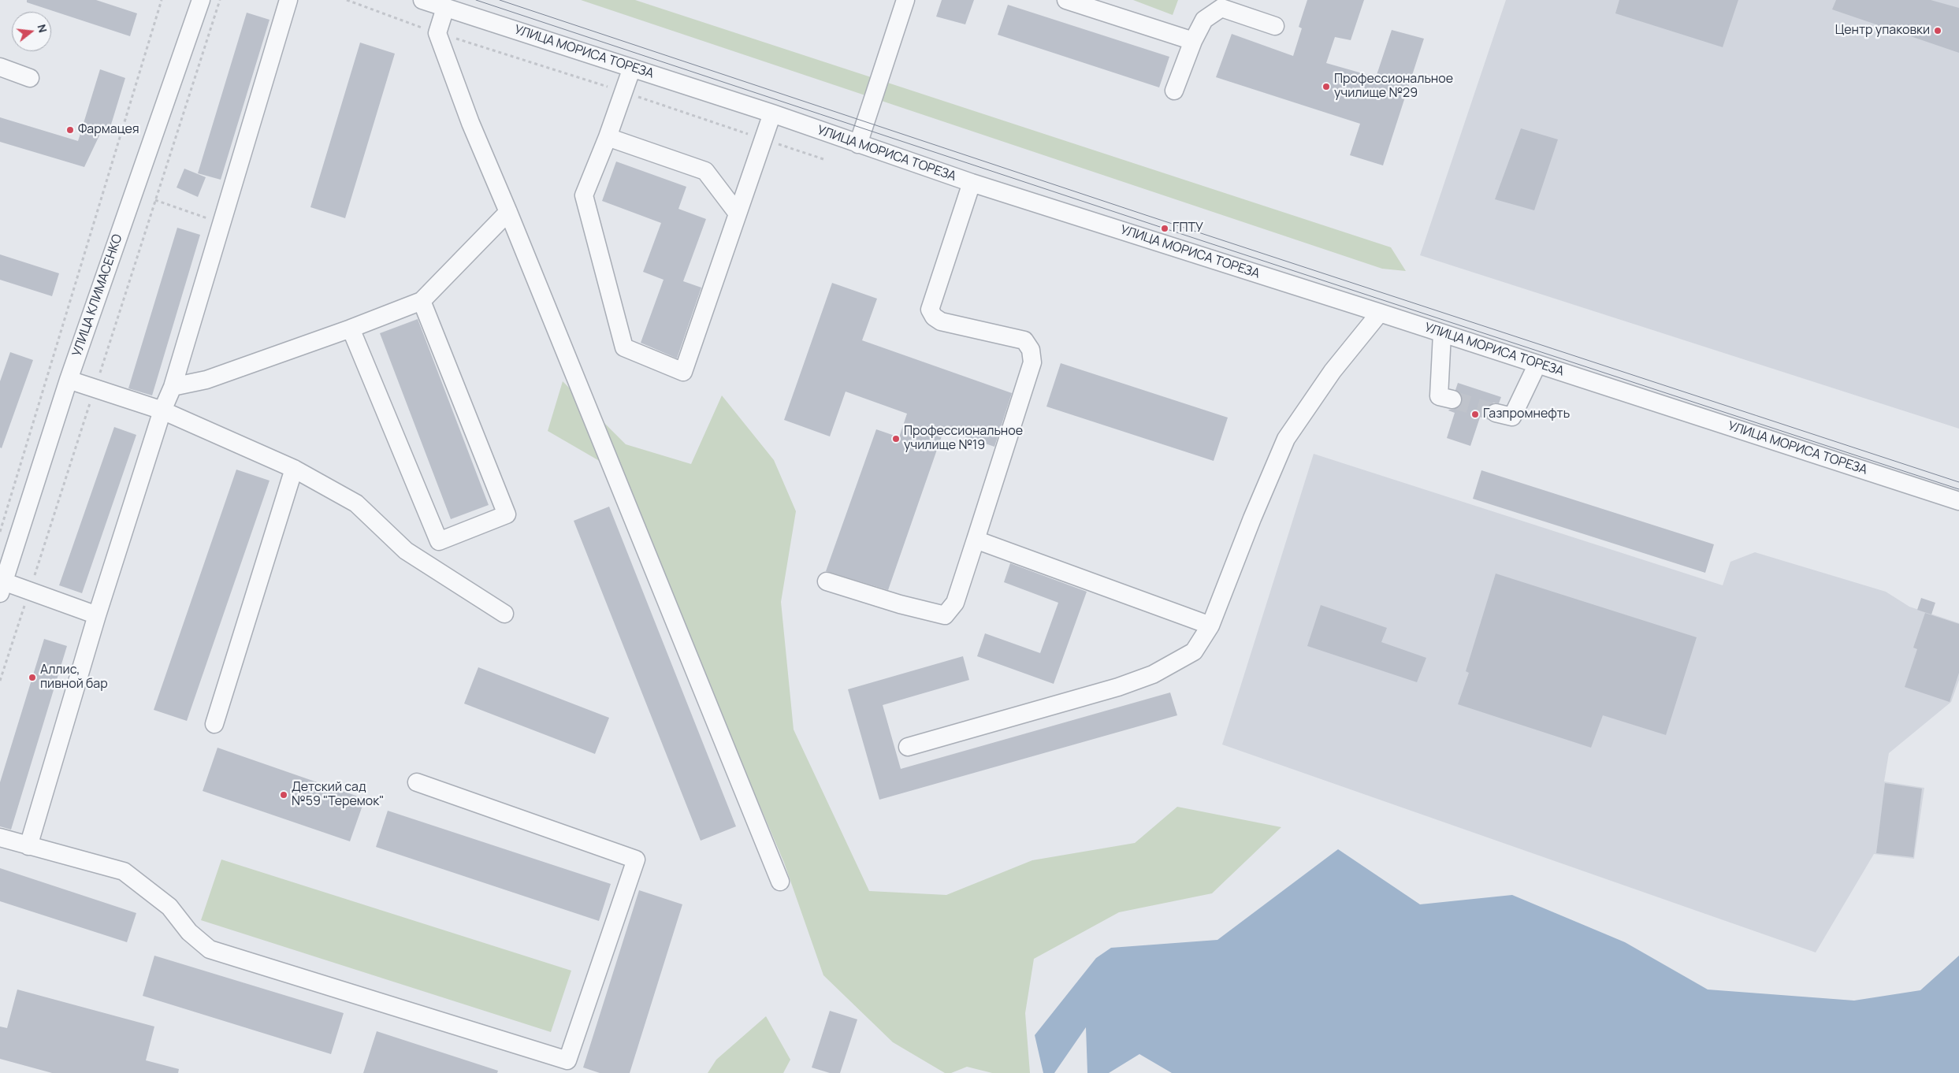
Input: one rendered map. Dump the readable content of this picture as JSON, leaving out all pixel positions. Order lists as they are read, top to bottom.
{
  "streets": {
    "street": ["УЛИЦА МОРИСА ТОРЕЗА", "УЛИЦА КЛИМАСЕНКО"]
  },
  "places": [
    "Центр упаковки",
    "Профессиональное училище №29",
    "Фармацея",
    "ГПТУ",
    "Газпромнефть",
    "Профессиональное училище №19",
    "Аллис, пивной бар",
    "Детский сад №59 \"Теремок\""
  ],
  "north": "right"
}
